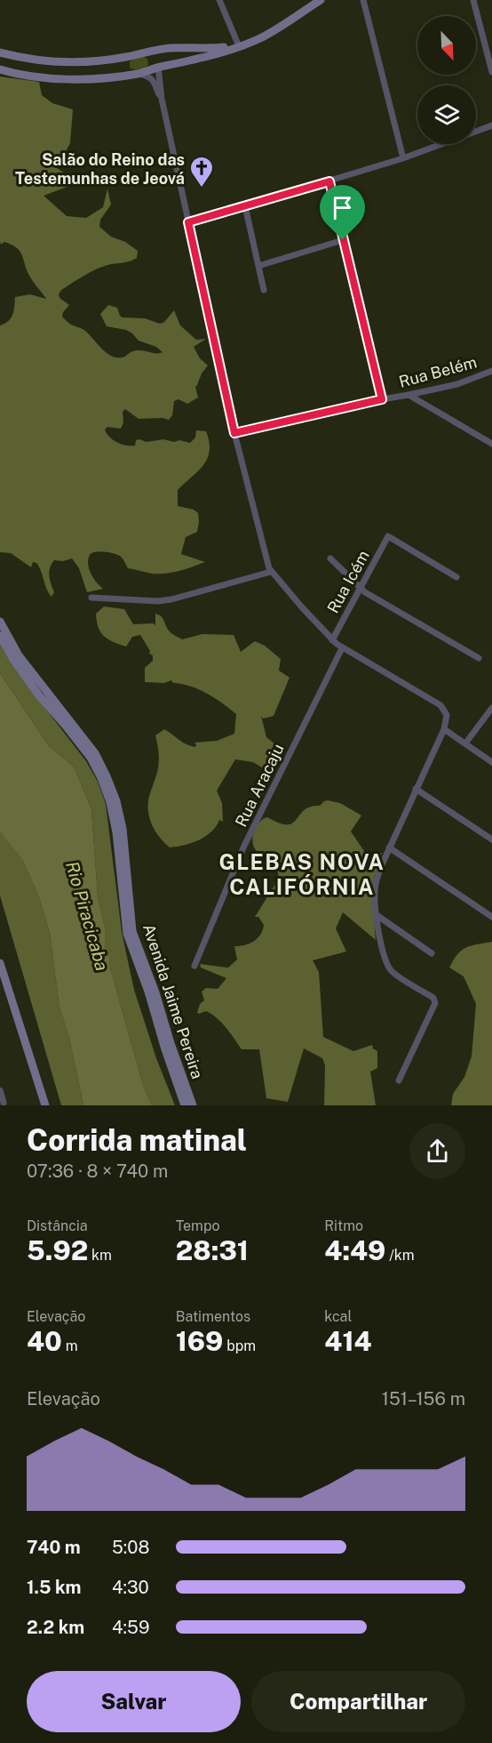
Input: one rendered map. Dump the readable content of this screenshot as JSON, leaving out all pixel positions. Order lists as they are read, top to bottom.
{
  "streets": {
    "main road": ["Avenida Jaime Pereira"],
    "street": ["Rua Belém", "Rua Icém", "Rua Aracaju"]
  },
  "districts": ["GLEBAS NOVA CALIFÓRNIA"],
  "water": ["Rio Piracicaba"],
  "places": {
    "church": ["Salão do Reino das Testemunhas de Jeová"]
  },
  "north": "bottom right",
  "page": {
    "heading": ["Corrida matinal", "07:36 · 8 × 740 m"],
    "stats": [
      ["Distância", "5.92 km"],
      ["Tempo", "28:31"],
      ["Ritmo", "4:49 /km"],
      ["Elevação", "40 m"],
      ["Batimentos", "169 bpm"],
      ["kcal", "414"]
    ],
    "chart": ["Elevação", "151–156 m"],
    "list": [
      {
        "name": "740 m",
        "note": "5:08"
      },
      {
        "name": "1.5 km",
        "note": "4:30"
      },
      {
        "name": "2.2 km",
        "note": "4:59"
      }
    ],
    "buttons": ["Salvar", "Compartilhar"]
  }
}
